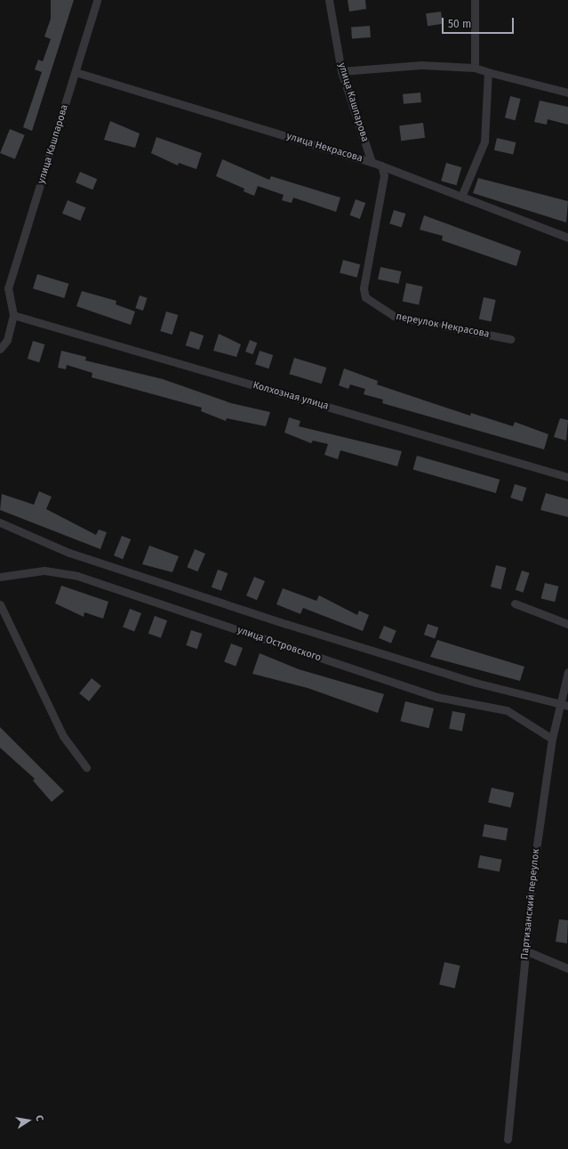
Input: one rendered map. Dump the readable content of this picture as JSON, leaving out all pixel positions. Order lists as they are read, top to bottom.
{
  "streets": {
    "street": [
      "улица Кашпарова",
      "улица Некрасова",
      "переулок Некрасова",
      "Колхозная улица",
      "улица Островского",
      "Партизанский переулок"
    ]
  },
  "crossings": [
    ["улица Кашпарова", "улица Некрасова"],
    ["улица Кашпарова", "Колхозная улица"],
    ["улица Некрасова", "переулок Некрасова"],
    ["улица Островского", "Партизанский переулок"]
  ],
  "scale_bar": "50 m",
  "north": "right"
}
